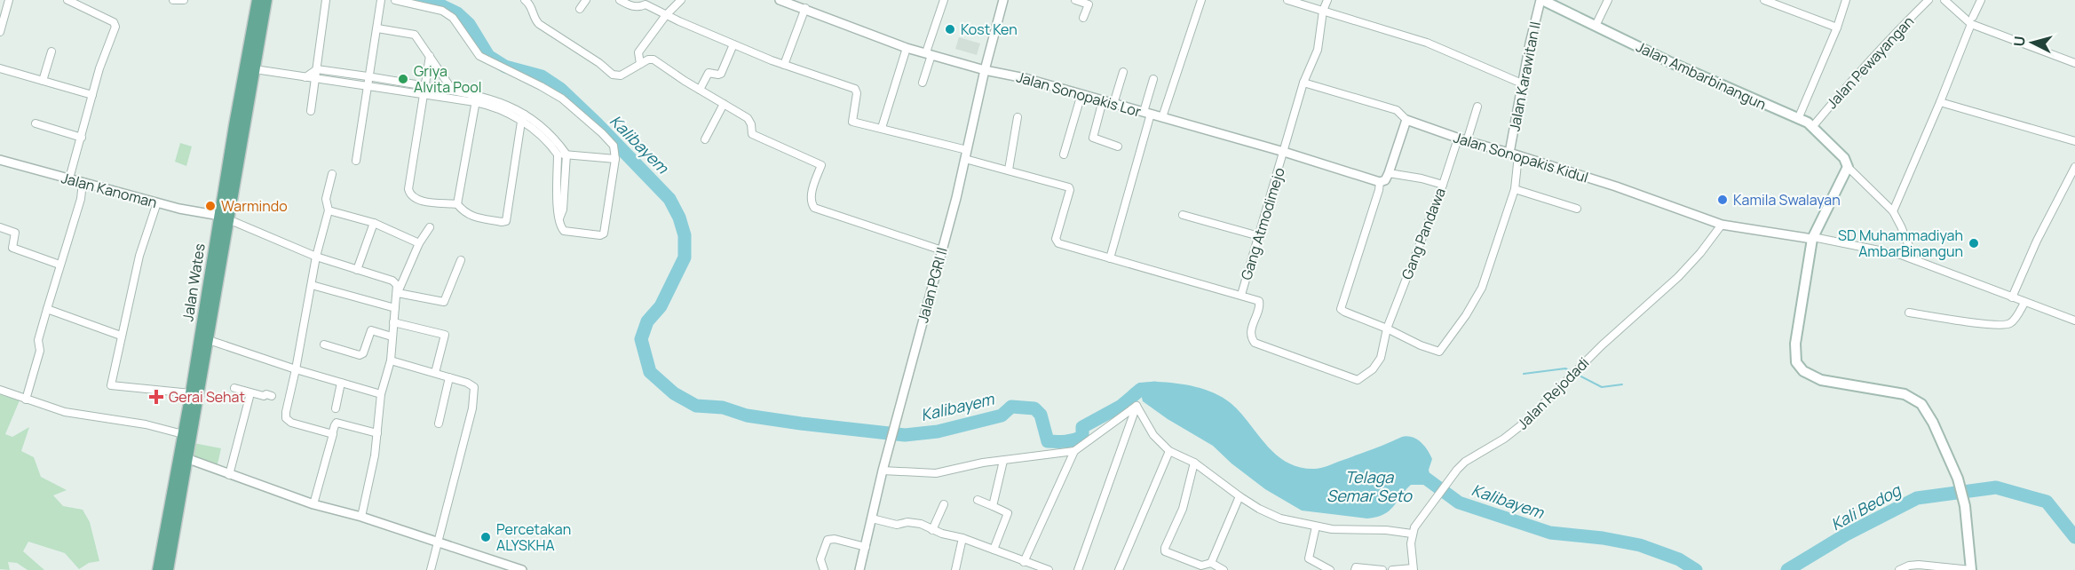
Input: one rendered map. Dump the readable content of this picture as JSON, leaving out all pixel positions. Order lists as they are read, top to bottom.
{
  "streets": {
    "main road": ["Jalan Ambarbinangun", "Jalan Wates"],
    "street": [
      "Jalan Pewayangan",
      "Jalan Karawitan II",
      "Jalan Sonopakis Lor",
      "Jalan Sonopakis Kidul",
      "Jalan Kanoman",
      "Gang Atmodimejo",
      "Gang Pandawa",
      "Jalan PGRI II",
      "Jalan Rejodadi"
    ]
  },
  "crossings": [
    ["Jalan Pewayangan", "Jalan Ambarbinangun"],
    ["Jalan Ambarbinangun", "Jalan Karawitan II"],
    ["Jalan Ambarbinangun", "Jalan Sonopakis Kidul"],
    ["Jalan Karawitan II", "Jalan Sonopakis Kidul"],
    ["Jalan Sonopakis Lor", "Gang Atmodimejo"],
    ["Jalan Sonopakis Lor", "Jalan PGRI II"],
    ["Jalan Sonopakis Kidul", "Gang Pandawa"],
    ["Jalan Sonopakis Kidul", "Jalan Rejodadi"],
    ["Jalan Kanoman", "Jalan Wates"],
    ["Gang Atmodimejo", "Gang Pandawa"]
  ],
  "water": ["Kalibayem", "Telaga Semar Seto", "Kali Bedog"],
  "places": {
    "other": [
      "Kost Ken",
      "Griya Alvita Pool",
      "Kamila Swalayan",
      "Warmindo",
      "SD Muhammadiyah AmbarBinangun",
      "Percetakan ALYSKHA"
    ],
    "health": ["Gerai Sehat"]
  },
  "north": "left"
}
